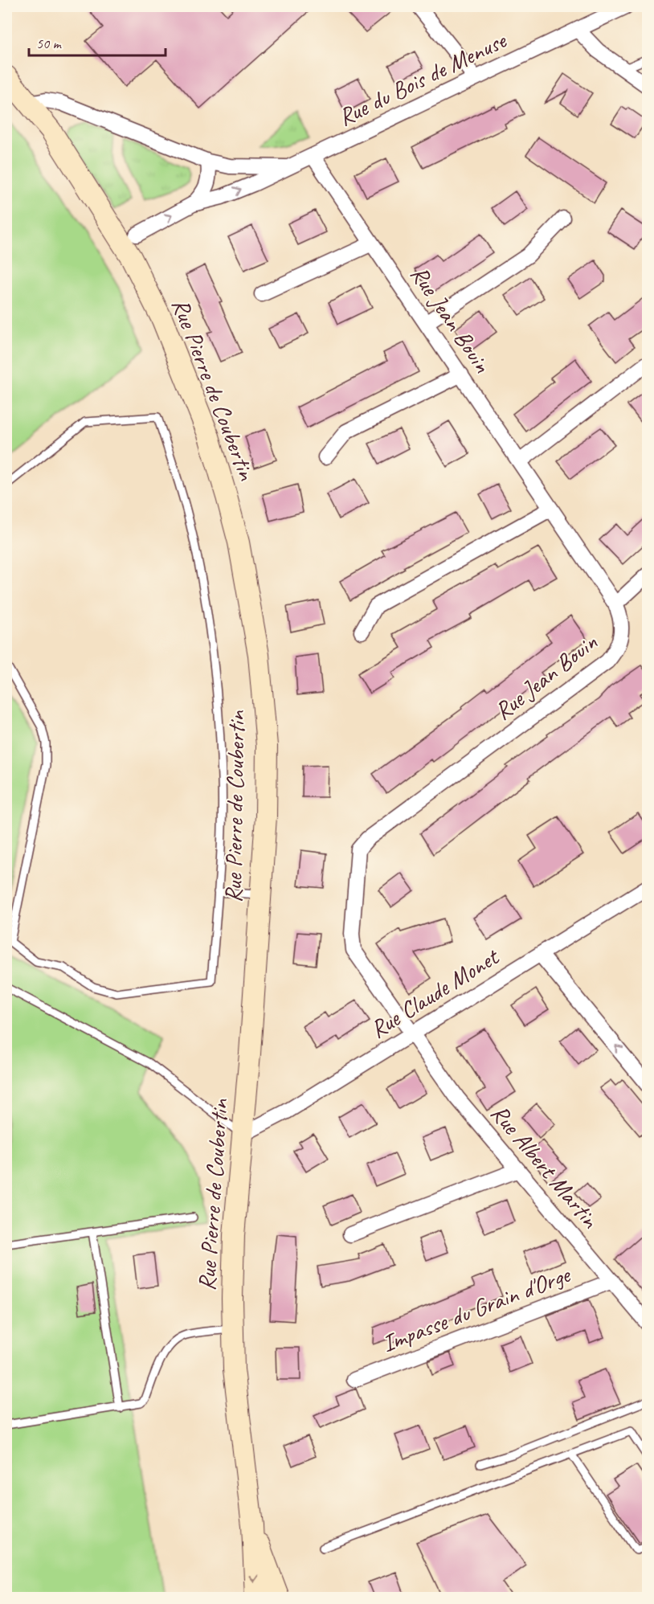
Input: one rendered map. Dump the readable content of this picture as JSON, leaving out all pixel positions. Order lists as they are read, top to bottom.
{
  "streets": {
    "main road": ["Rue Pierre de Coubertin"],
    "street": [
      "Rue du Bois de Menuse",
      "Rue Jean Bouin",
      "Rue Claude Monet",
      "Rue Albert Martin",
      "Impasse du Grain d'Orge"
    ]
  },
  "crossings": [
    ["Rue du Bois de Menuse", "Rue Jean Bouin"],
    ["Rue du Bois de Menuse", "Rue Pierre de Coubertin"],
    ["Rue Jean Bouin", "Rue Claude Monet"],
    ["Rue Jean Bouin", "Rue Albert Martin"],
    ["Rue Pierre de Coubertin", "Rue Claude Monet"],
    ["Rue Claude Monet", "Rue Albert Martin"],
    ["Rue Albert Martin", "Impasse du Grain d'Orge"]
  ],
  "scale_bar": "50 m"
}
